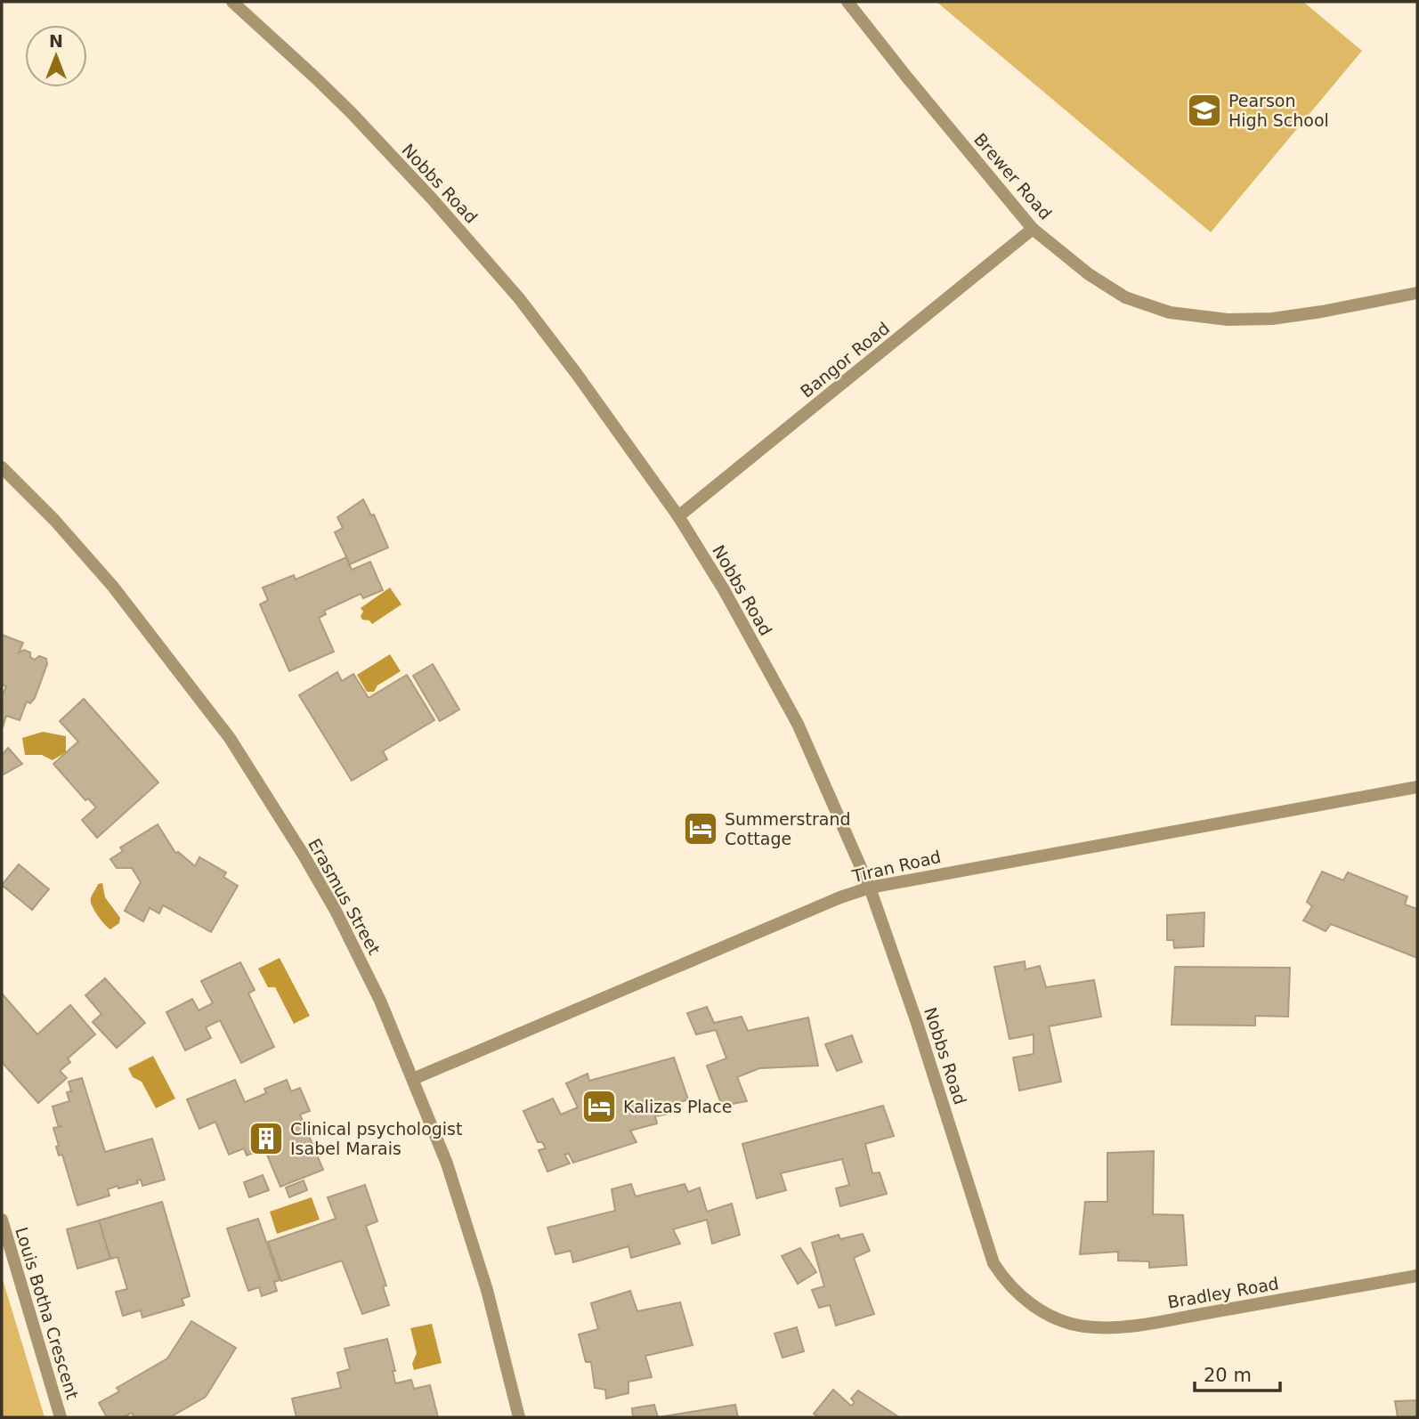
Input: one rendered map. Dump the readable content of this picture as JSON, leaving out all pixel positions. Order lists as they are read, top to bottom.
{
  "streets": {
    "street": [
      "Brewer Road",
      "Nobbs Road",
      "Bangor Road",
      "Tiran Road",
      "Erasmus Street",
      "Bradley Road",
      "Louis Botha Crescent"
    ]
  },
  "crossings": [
    ["Brewer Road", "Bangor Road"],
    ["Nobbs Road", "Bangor Road"],
    ["Nobbs Road", "Tiran Road"],
    ["Nobbs Road", "Bradley Road"],
    ["Tiran Road", "Erasmus Street"]
  ],
  "places": {
    "school or university": ["Pearson High School"],
    "hotel": ["Summerstrand Cottage", "Kalizas Place"],
    "building": ["Clinical psychologist Isabel Marais"]
  },
  "scale_bar": "20 m",
  "north": "top"
}
